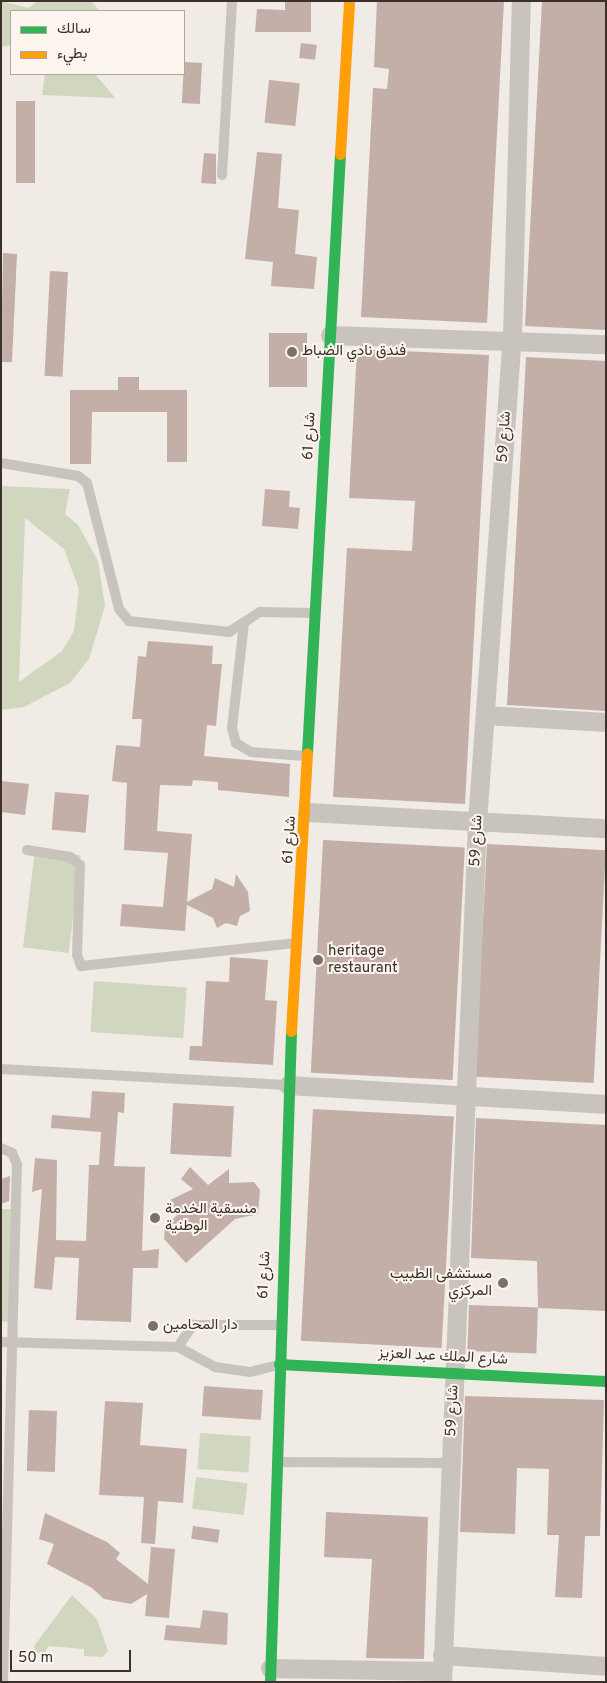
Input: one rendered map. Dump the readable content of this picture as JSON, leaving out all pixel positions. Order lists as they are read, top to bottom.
{
  "streets": {
    "street": ["شارع 61", "شارع 59", "شارع الملك عبد العزيز"]
  },
  "crossings": [
    ["شارع 61", "شارع الملك عبد العزيز"],
    ["شارع 59", "شارع الملك عبد العزيز"]
  ],
  "places": [
    "فندق نادي الضباط",
    "heritage restaurant",
    "منسقية الخدمة الوطنية",
    "مستشفى الطبيب المركزي",
    "دار المحامين"
  ],
  "legend": ["سالك", "بطيء"],
  "scale_bar": "50 m"
}
